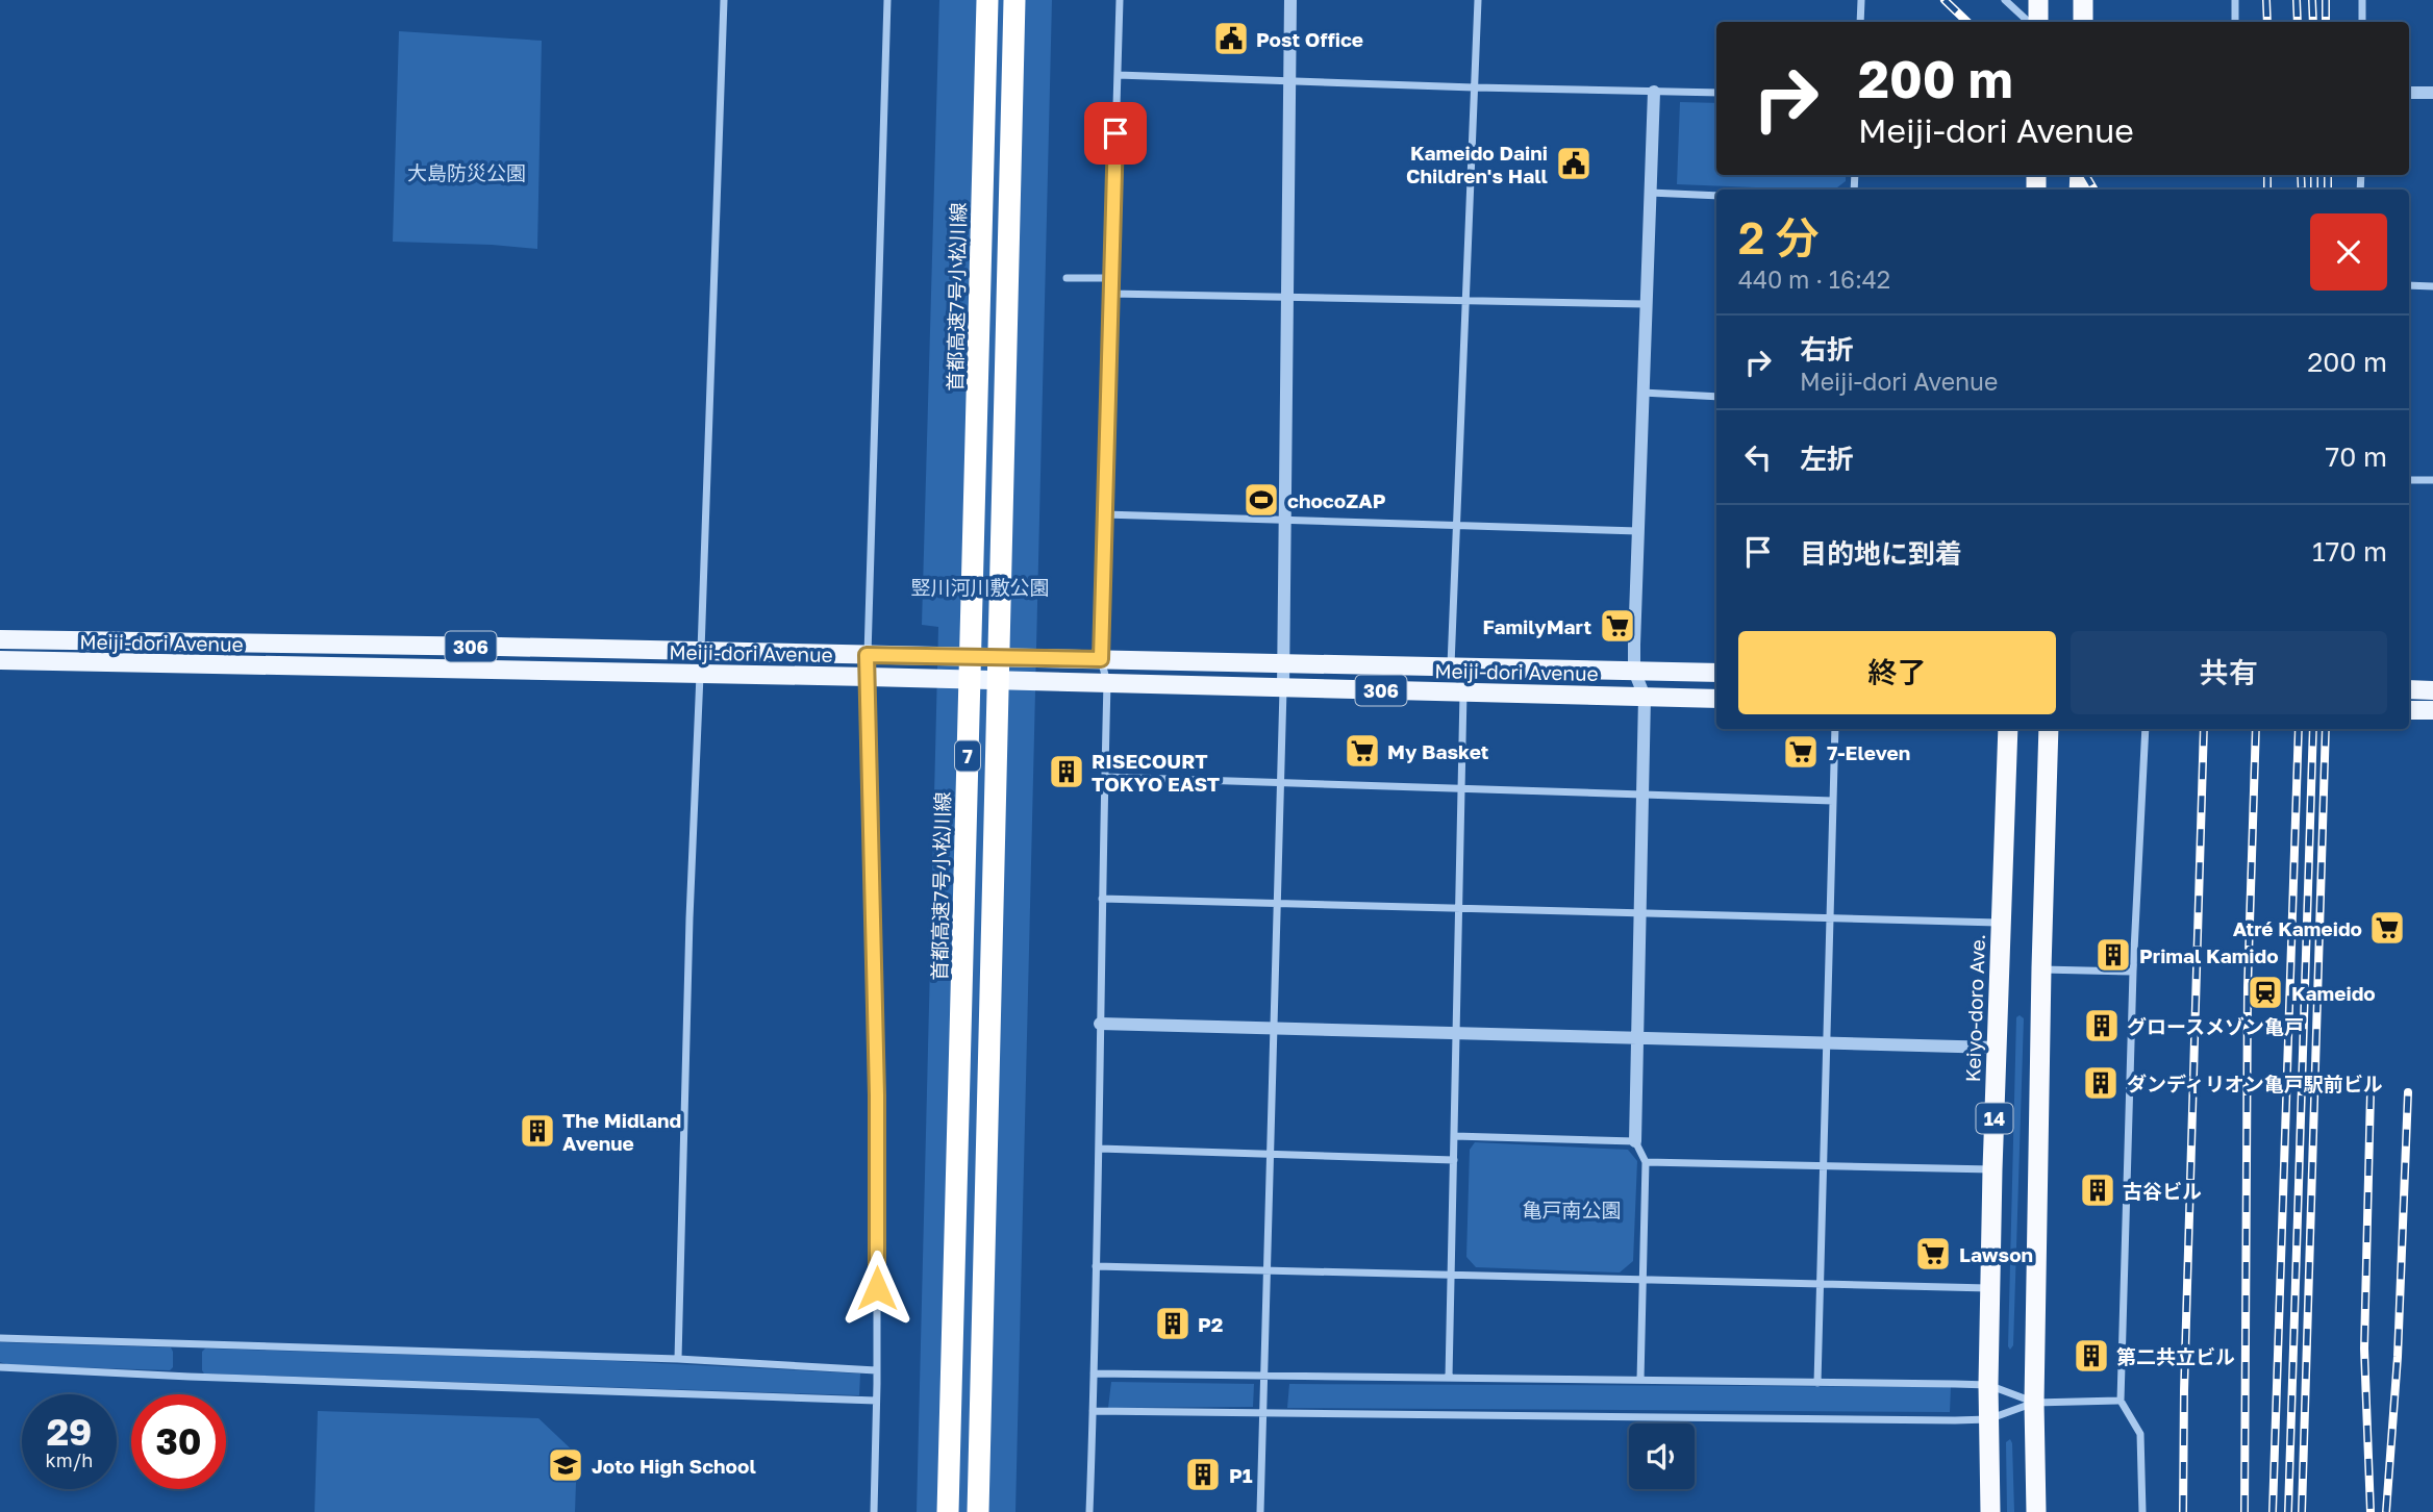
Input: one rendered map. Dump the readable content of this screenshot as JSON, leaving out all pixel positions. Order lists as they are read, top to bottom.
{
  "streets": {
    "highway": [
      "首都高速7号小松川線",
      "7",
      "Keiyo-doro Ave.",
      "14"
    ],
    "main road": ["Meiji-dori Avenue", "306"]
  },
  "parks": ["大島防災公園", "竪川河川敷公園", "亀戸南公園"],
  "places": {
    "public building": ["Post Office", "Kameido Daini Children's Hall"],
    "sports": ["chocoZAP"],
    "supermarket": [
      "FamilyMart",
      "My Basket",
      "7-Eleven",
      "Atré Kameido",
      "Lawson"
    ],
    "building": [
      "RISECOURT TOKYO EAST",
      "Primal Kamido",
      "グロースメゾン亀戸",
      "ダンディリオン亀戸駅前ビル",
      "The Midland Avenue",
      "古谷ビル",
      "P2",
      "第二共立ビル",
      "P1"
    ],
    "station": ["Kameido"],
    "school or university": ["Joto High School"]
  },
  "page": {
    "turn": ["200 m", "Meiji-dori Avenue"],
    "heading": ["2 分", "440 m · 16:42"],
    "list": [
      {
        "name": "右折",
        "note": "Meiji-dori Avenue",
        "value": "200 m"
      },
      {
        "name": "左折",
        "value": "70 m"
      },
      {
        "name": "目的地に到着",
        "value": "170 m"
      }
    ],
    "buttons": ["終了", "共有"],
    "speed": "29 km/h",
    "limit": "30"
  }
}
